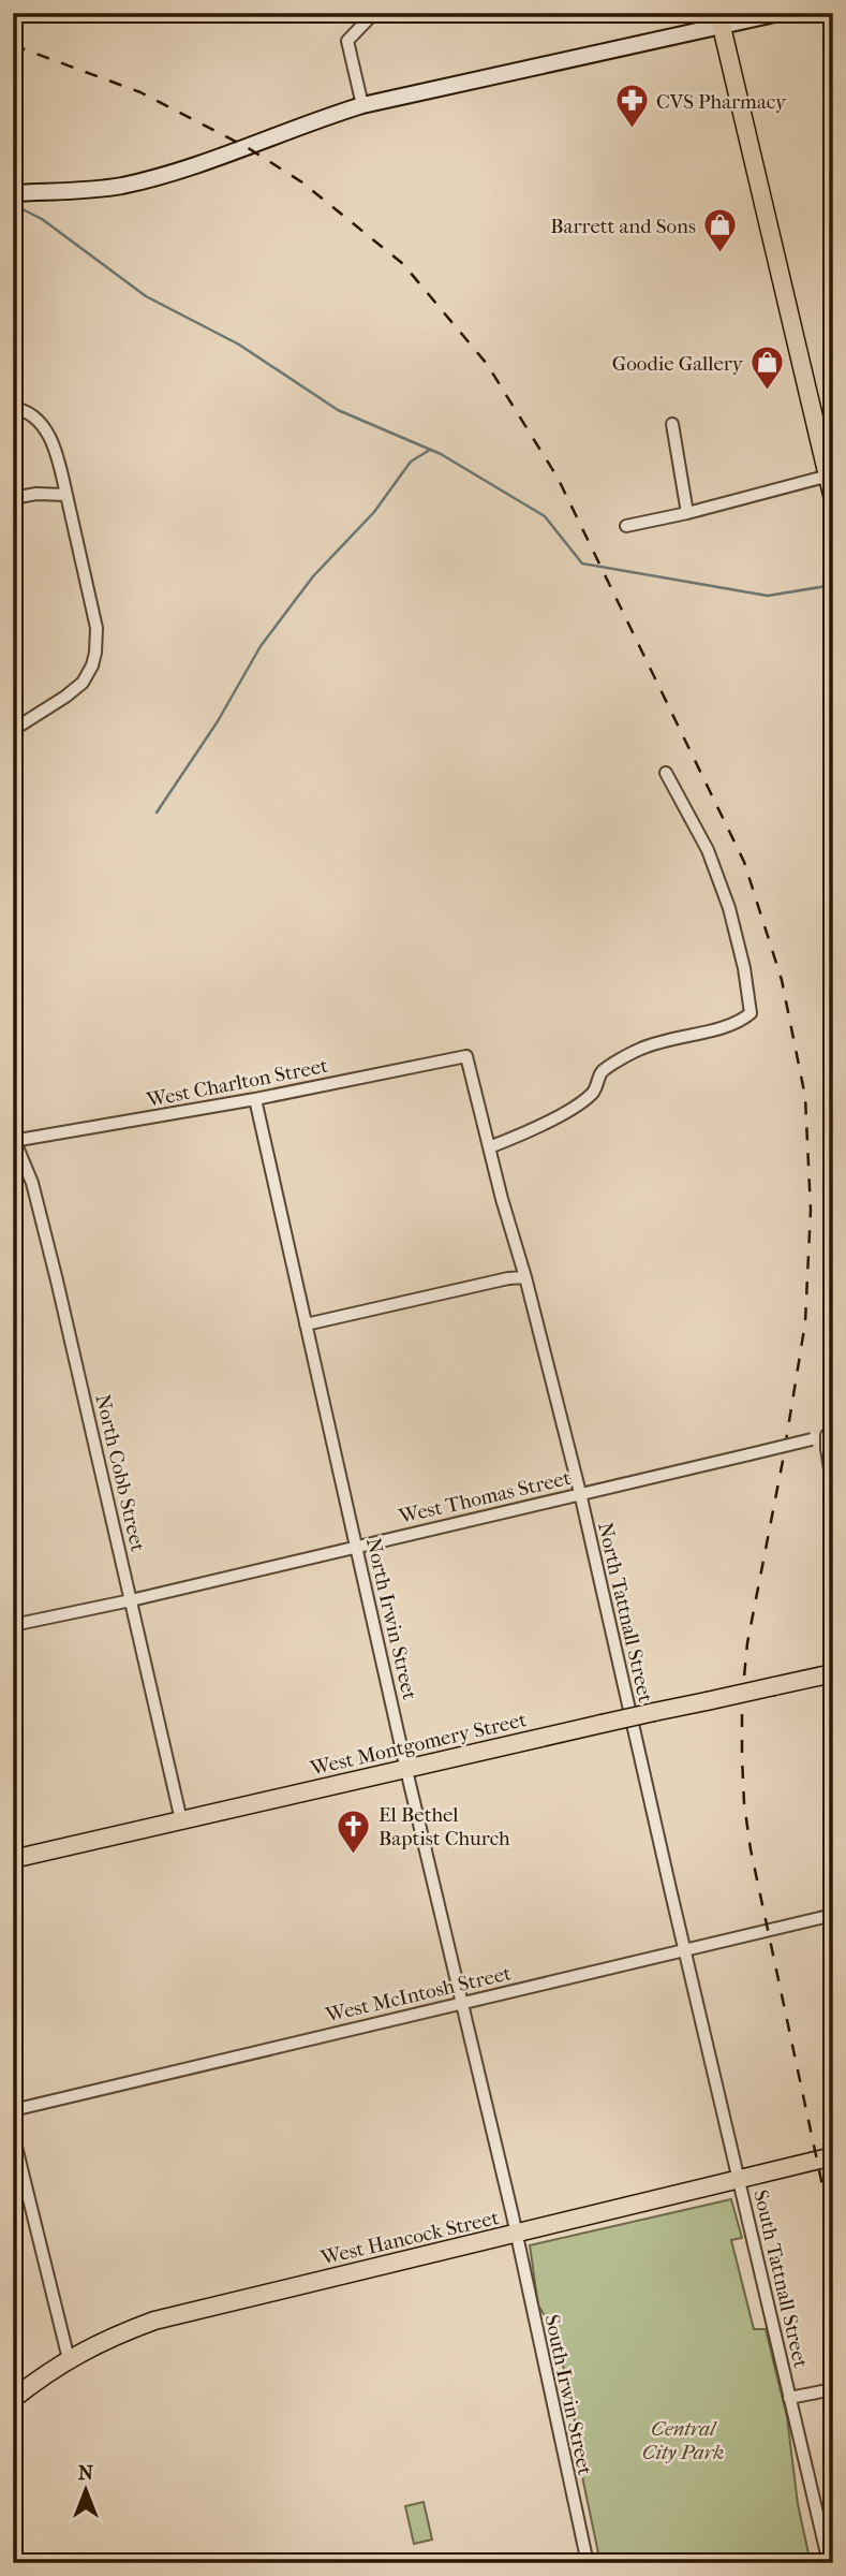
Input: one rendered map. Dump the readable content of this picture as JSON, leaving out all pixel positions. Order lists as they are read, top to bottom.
{
  "streets": {
    "main road": ["West Montgomery Street", "West Hancock Street"],
    "street": [
      "West Charlton Street",
      "North Cobb Street",
      "West Thomas Street",
      "North Tattnall Street",
      "North Irwin Street",
      "West McIntosh Street",
      "South Tattnall Street",
      "South Irwin Street"
    ]
  },
  "crossings": [
    ["West Charlton Street", "North Cobb Street"],
    ["West Charlton Street", "North Tattnall Street"],
    ["West Charlton Street", "North Irwin Street"],
    ["North Cobb Street", "West Thomas Street"],
    ["North Cobb Street", "West Montgomery Street"],
    ["West Thomas Street", "North Tattnall Street"],
    ["West Thomas Street", "North Irwin Street"],
    ["North Tattnall Street", "West McIntosh Street"],
    ["North Tattnall Street", "West Hancock Street"],
    ["North Tattnall Street", "South Tattnall Street"],
    ["North Irwin Street", "West Montgomery Street"],
    ["North Irwin Street", "West McIntosh Street"],
    ["North Irwin Street", "West Hancock Street"],
    ["North Irwin Street", "South Irwin Street"],
    ["West Hancock Street", "South Tattnall Street"],
    ["West Hancock Street", "South Irwin Street"]
  ],
  "parks": ["Central City Park"],
  "places": {
    "pharmacy": ["CVS Pharmacy"],
    "shop": ["Barrett and Sons", "Goodie Gallery"],
    "church": ["El Bethel Baptist Church"]
  },
  "north": "top"
}
